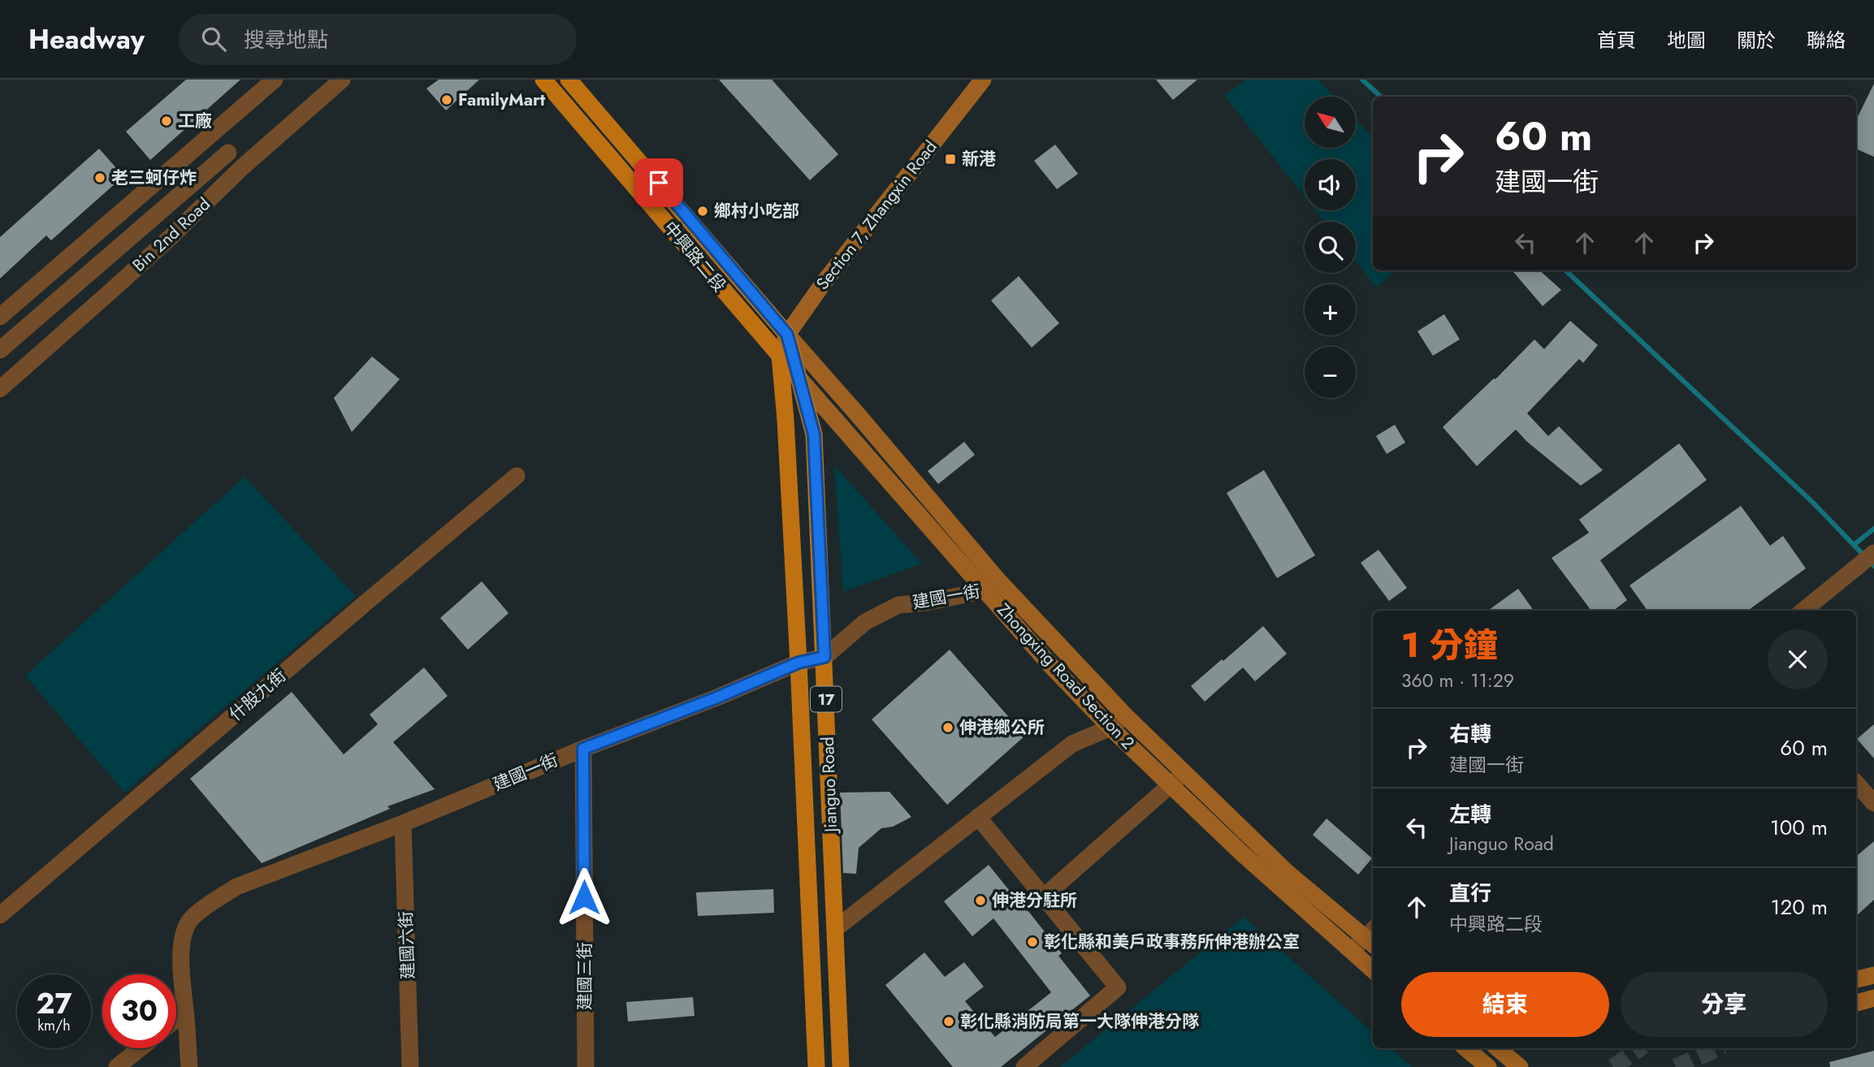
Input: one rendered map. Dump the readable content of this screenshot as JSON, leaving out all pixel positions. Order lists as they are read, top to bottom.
{
  "streets": {
    "main road": [
      "Section 7, Zhangxin Road",
      "中興路二段",
      "Zhongxing Road Section 2",
      "17",
      "Jianguo Road"
    ],
    "street": [
      "Bin 2nd Road",
      "建國一街",
      "什股九街",
      "建國六街",
      "建國三街"
    ]
  },
  "crossings": [
    ["Section 7, Zhangxin Road", "中興路二段"],
    ["Section 7, Zhangxin Road", "Zhongxing Road Section 2"],
    ["Section 7, Zhangxin Road", "Jianguo Road"],
    ["中興路二段", "Zhongxing Road Section 2"],
    ["中興路二段", "Jianguo Road"],
    ["建國一街", "Zhongxing Road Section 2"],
    ["建國一街", "Jianguo Road"],
    ["建國一街", "建國六街"],
    ["建國一街", "建國三街"],
    ["Zhongxing Road Section 2", "Jianguo Road"]
  ],
  "places": {
    "other": [
      "FamilyMart",
      "工廠",
      "老三蚵仔炸",
      "鄉村小吃部",
      "伸港鄉公所",
      "伸港分駐所",
      "彰化縣和美戶政事務所伸港辦公室",
      "彰化縣消防局第一大隊伸港分隊"
    ],
    "transit": ["新港"]
  },
  "north": "top left",
  "page": {
    "header": "Headway",
    "search": "搜尋地點",
    "nav": [
      "首頁",
      "地圖",
      "關於",
      "聯絡"
    ],
    "map_buttons": ["+", "−"],
    "turn": ["60 m", "建國一街"],
    "heading": ["1 分鐘", "360 m · 11:29"],
    "list": [
      {
        "name": "右轉",
        "note": "建國一街",
        "value": "60 m"
      },
      {
        "name": "左轉",
        "note": "Jianguo Road",
        "value": "100 m"
      },
      {
        "name": "直行",
        "note": "中興路二段",
        "value": "120 m"
      }
    ],
    "buttons": ["結束", "分享"],
    "speed": "27 km/h",
    "limit": "30"
  }
}
